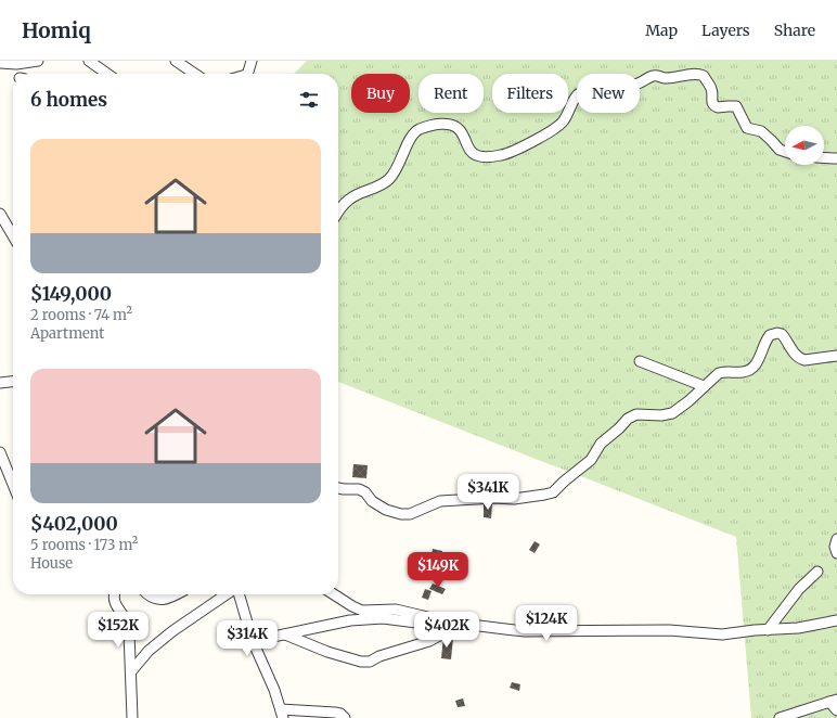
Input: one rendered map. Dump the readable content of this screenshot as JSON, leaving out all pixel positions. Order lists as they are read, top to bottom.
{
  "north": "left",
  "page": {
    "header": "Homiq",
    "nav": ["Map", "Layers", "Share"],
    "chip": [
      "Buy",
      "Rent",
      "Filters",
      "New"
    ],
    "heading": "6 homes",
    "list": [
      {
        "name": "$149,000",
        "note": "2 rooms · 74 m² · Apartment"
      },
      {
        "name": "$402,000",
        "note": "5 rooms · 173 m² · House"
      }
    ],
    "price": [
      "$341K",
      "$149K",
      "$124K",
      "$152K",
      "$402K",
      "$314K"
    ]
  }
}
